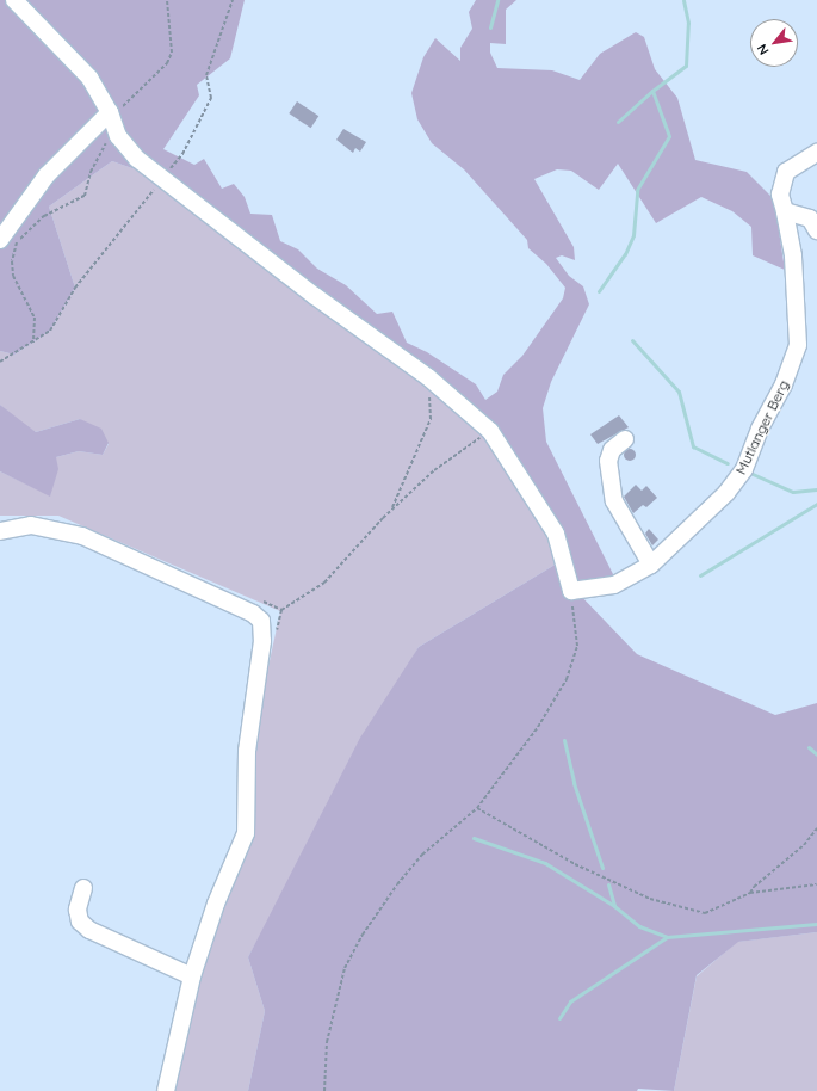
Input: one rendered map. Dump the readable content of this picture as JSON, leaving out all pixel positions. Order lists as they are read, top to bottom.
{
  "streets": {
    "street": ["Mutlanger Berg"]
  },
  "north": "bottom left"
}
